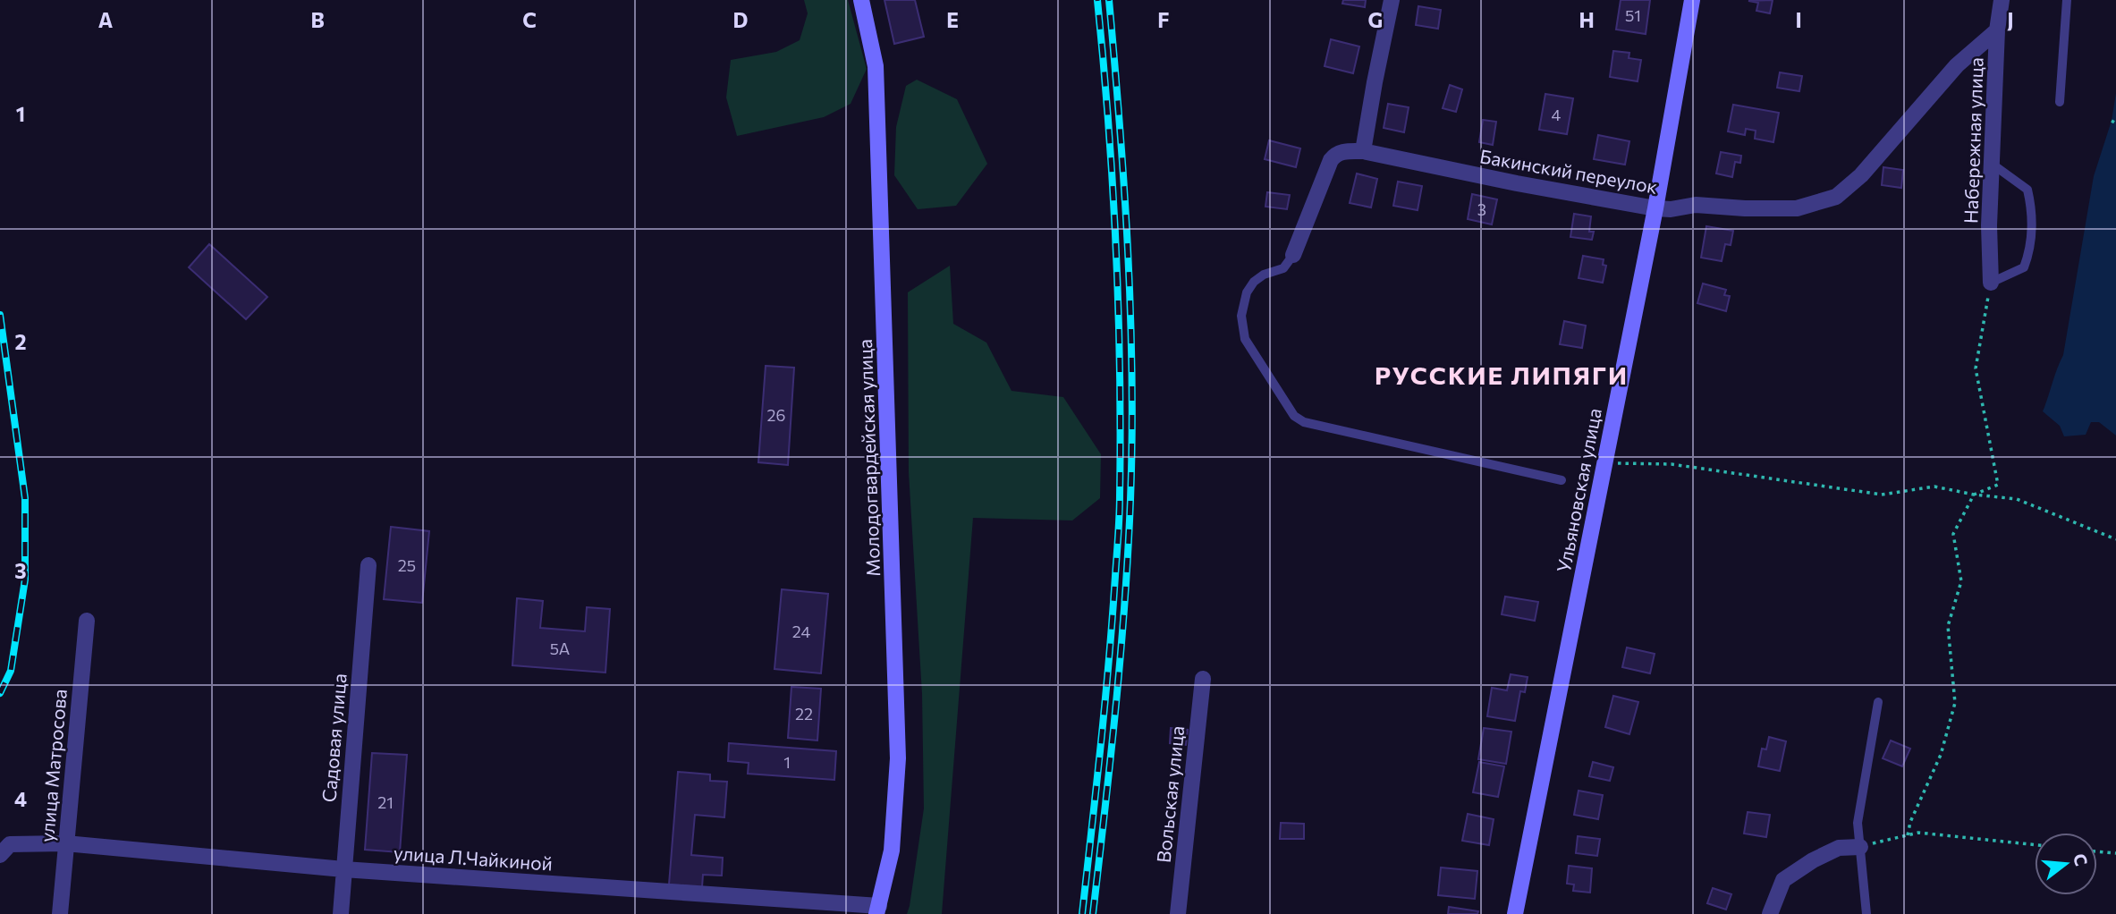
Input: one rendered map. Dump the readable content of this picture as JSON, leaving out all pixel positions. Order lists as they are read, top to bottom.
{
  "streets": {
    "street": [
      "Набережная улица",
      "Бакинский переулок",
      "Молодогвардейская улица",
      "Ульяновская улица",
      "Садовая улица",
      "улица Матросова",
      "Вольская улица",
      "улица Л.Чайкиной"
    ]
  },
  "crossings": [
    ["Набережная улица", "Бакинский переулок"],
    ["Бакинский переулок", "Ульяновская улица"],
    ["Молодогвардейская улица", "улица Л.Чайкиной"],
    ["Садовая улица", "улица Л.Чайкиной"],
    ["улица Матросова", "улица Л.Чайкиной"]
  ],
  "districts": ["РУССКИЕ ЛИПЯГИ"],
  "house_numbers": [
    "51",
    "4",
    "3",
    "26",
    "25",
    "24",
    "5А",
    "22",
    "1",
    "21"
  ],
  "north": "right",
  "grid": {
    "columns": [
      "A",
      "B",
      "C",
      "D",
      "E",
      "F",
      "G",
      "H",
      "I",
      "J"
    ],
    "rows": [
      "1",
      "2",
      "3",
      "4"
    ]
  }
}
